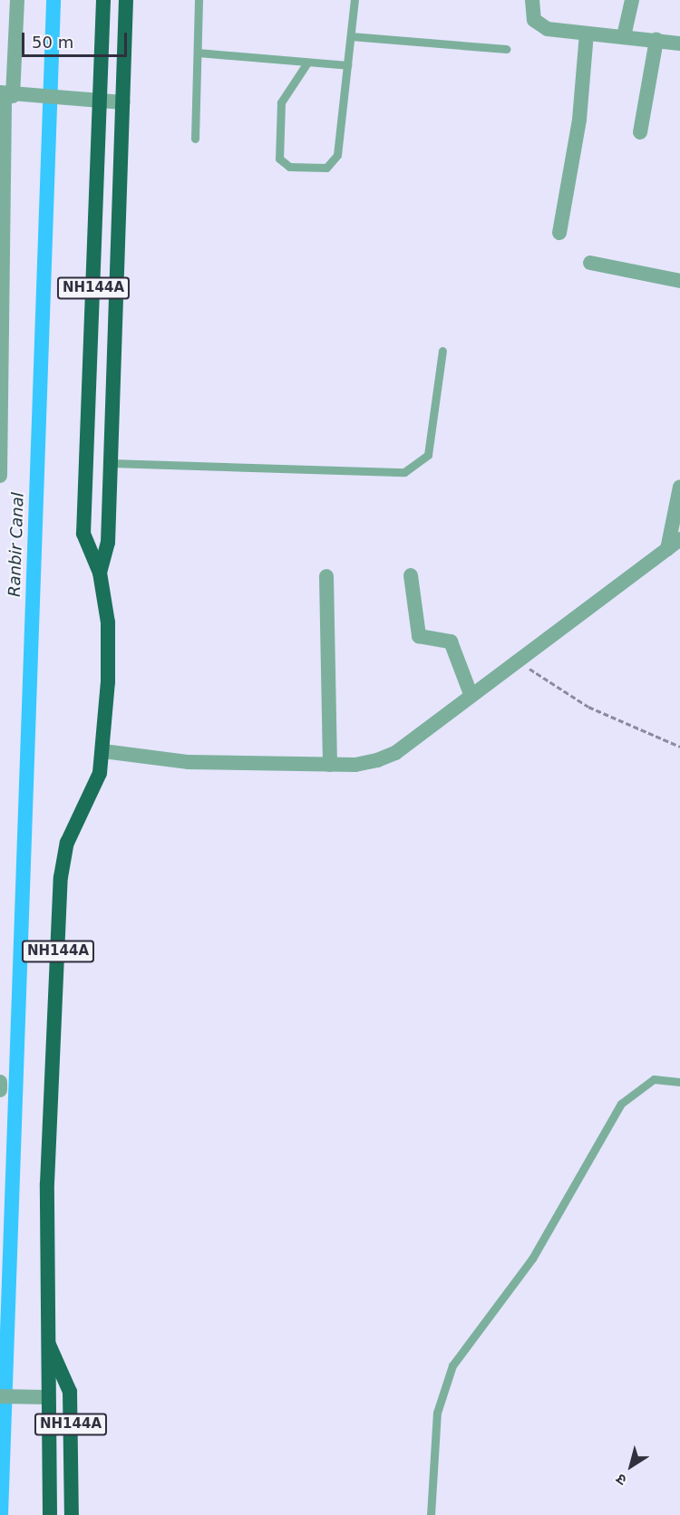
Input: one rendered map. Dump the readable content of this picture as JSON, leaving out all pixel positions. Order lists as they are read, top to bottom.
{
  "streets": {
    "highway": ["NH144A"]
  },
  "water": ["Ranbir Canal"],
  "scale_bar": "50 m",
  "north": "bottom left"
}
